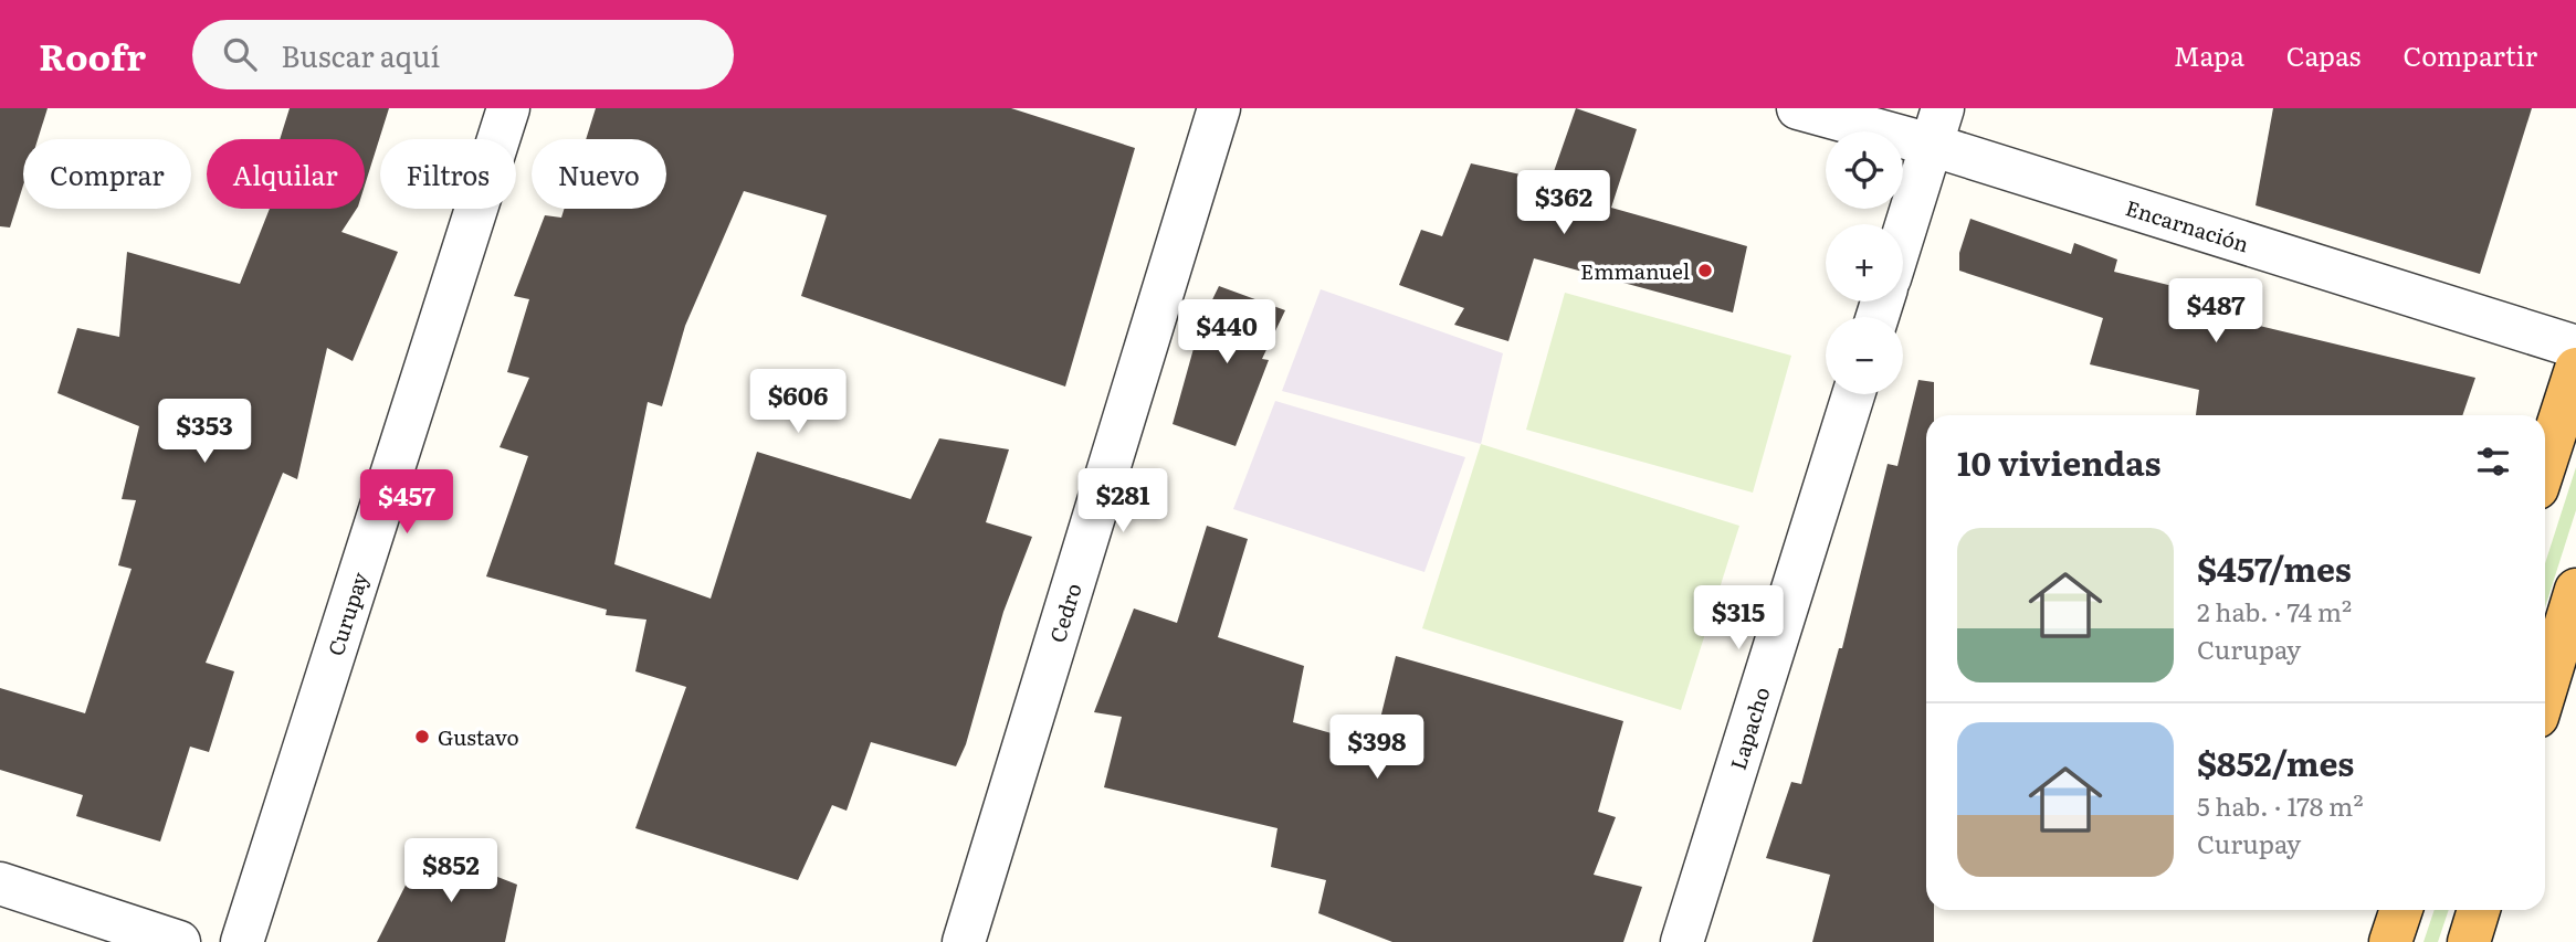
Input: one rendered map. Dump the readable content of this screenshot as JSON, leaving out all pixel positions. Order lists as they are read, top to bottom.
{
  "streets": {
    "street": [
      "Encarnación",
      "Curupay",
      "Cedro",
      "Lapacho"
    ]
  },
  "places": ["Emmanuel", "Gustavo"],
  "page": {
    "header": "Roofr",
    "search": "Buscar aquí",
    "nav": ["Mapa", "Capas", "Compartir"],
    "map_buttons": ["+", "−"],
    "chip": [
      "Comprar",
      "Alquilar",
      "Filtros",
      "Nuevo"
    ],
    "price": [
      "$362",
      "$487",
      "$440",
      "$606",
      "$353",
      "$281",
      "$457",
      "$315",
      "$398",
      "$852"
    ],
    "heading": "10 viviendas",
    "list": [
      {
        "name": "$457/mes",
        "note": "2 hab. · 74 m² · Curupay"
      },
      {
        "name": "$852/mes",
        "note": "5 hab. · 178 m² · Curupay"
      }
    ]
  }
}
